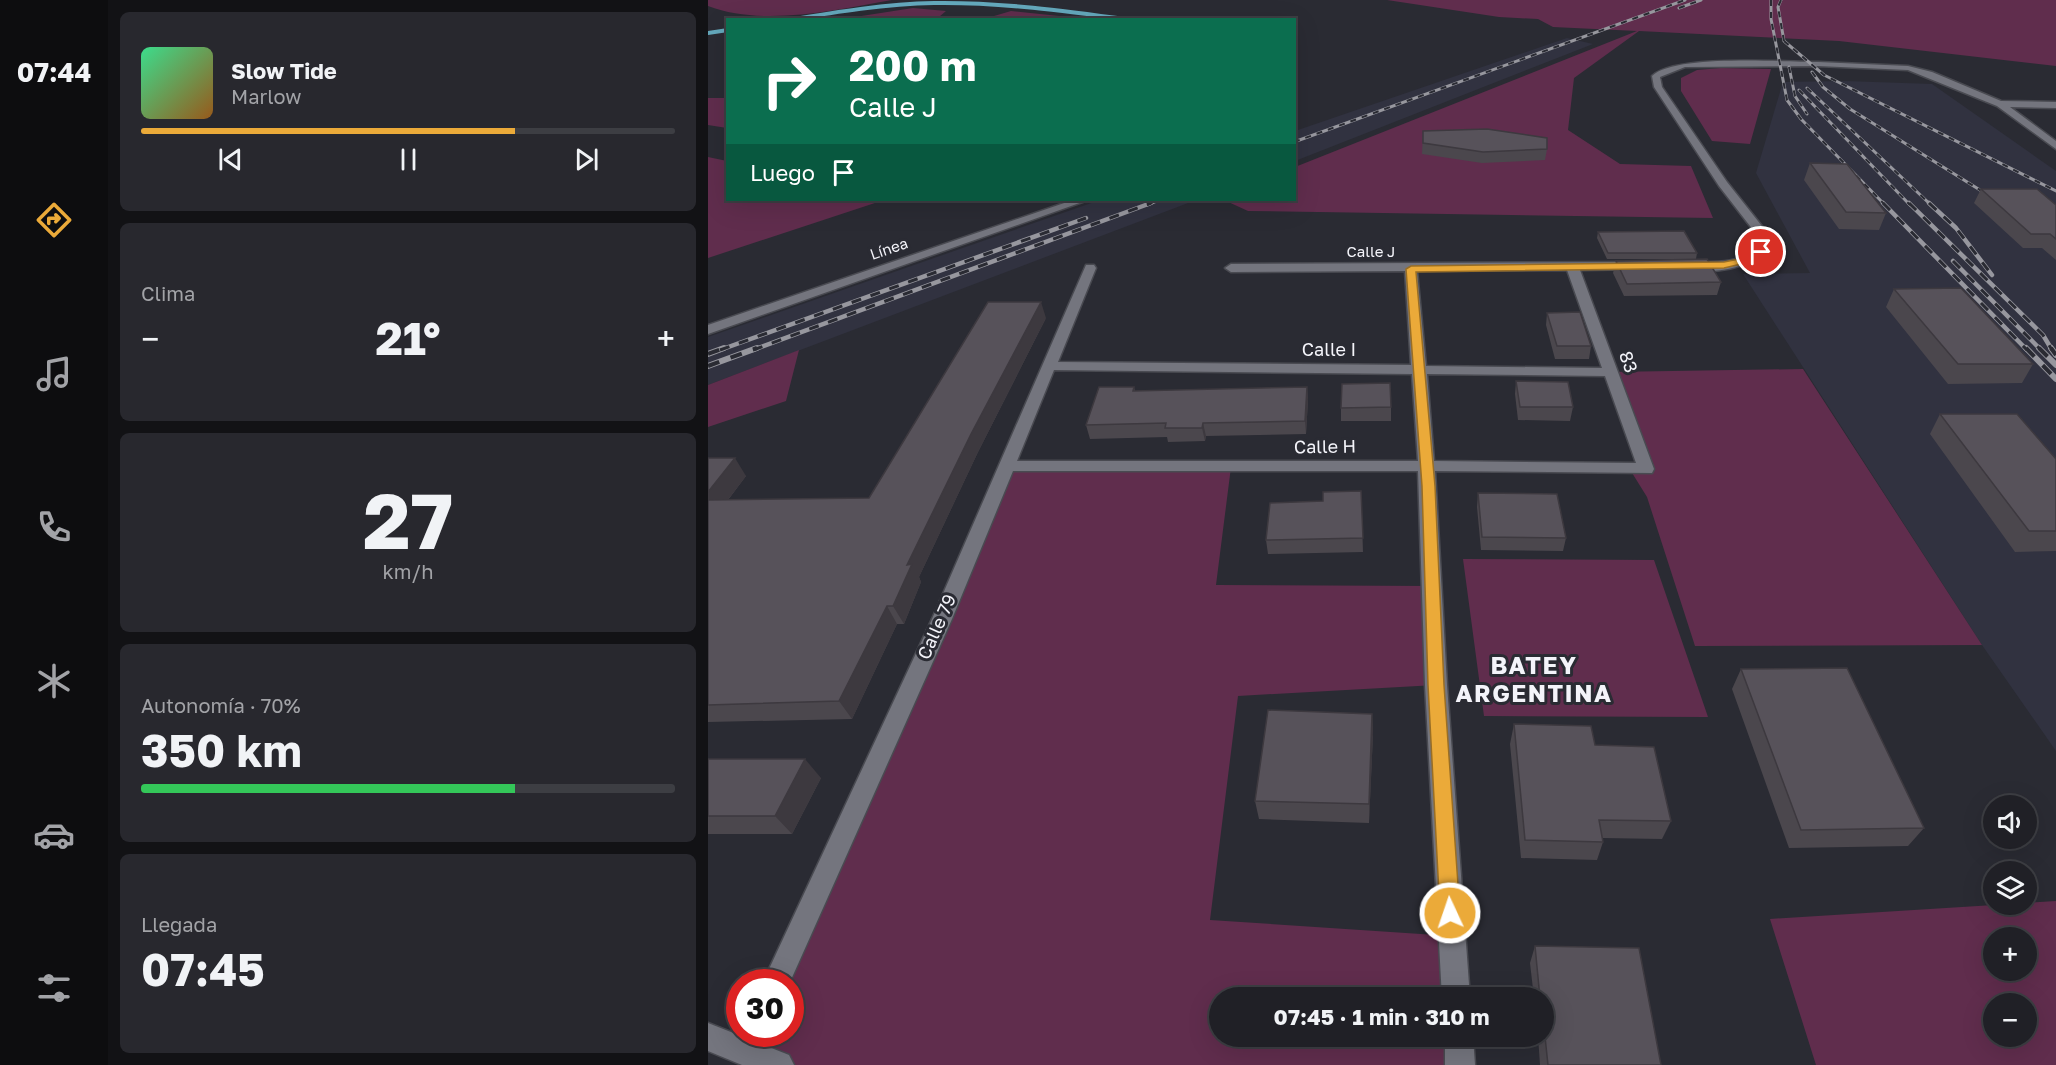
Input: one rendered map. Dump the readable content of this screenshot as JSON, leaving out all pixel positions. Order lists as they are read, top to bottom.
{
  "streets": {
    "street": [
      "Línea",
      "Calle J",
      "Calle I",
      "83",
      "Calle H",
      "Calle 79"
    ]
  },
  "crossings": [
    ["Calle J", "83"],
    ["Calle I", "83"],
    ["Calle I", "Calle 79"],
    ["83", "Calle H"],
    ["Calle H", "Calle 79"]
  ],
  "districts": ["BATEY ARGENTINA"],
  "page": {
    "tabs": "07:44",
    "turn": ["200 m", "Calle J"],
    "song": ["Slow Tide", "Marlow"],
    "then": "Luego",
    "tile": [
      "Clima",
      ["27", "km/h"],
      ["Autonomía · 70%", "350 km"],
      ["Llegada", "07:45"]
    ],
    "heat": ["−", "21°", "+"],
    "map_buttons": ["+", "−"],
    "limit": "30",
    "trip": "07:45 · 1 min · 310 m"
  }
}
